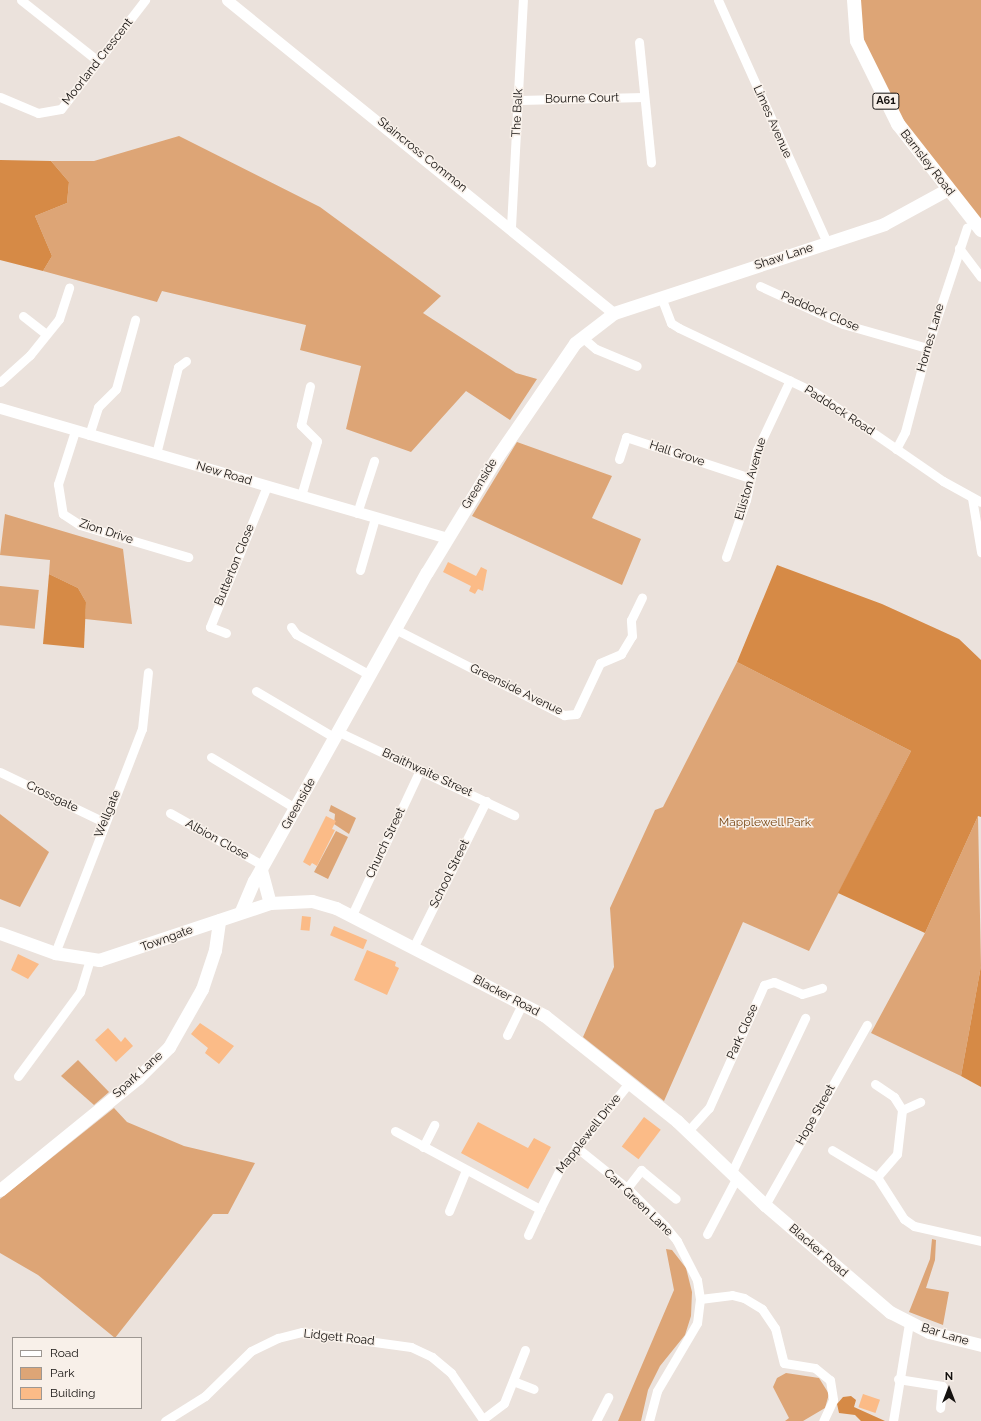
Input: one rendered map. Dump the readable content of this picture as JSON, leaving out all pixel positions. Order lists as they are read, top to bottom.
{
  "streets": {
    "main road": [
      "A61",
      "Barnsley Road",
      "Shaw Lane",
      "Greenside",
      "Towngate",
      "Blacker Road",
      "Spark Lane",
      "Bar Lane"
    ],
    "street": [
      "Moorland Crescent",
      "Bourne Court",
      "The Balk",
      "Limes Avenue",
      "Staincross Common",
      "Paddock Close",
      "Hornes Lane",
      "Paddock Road",
      "Hall Grove",
      "New Road",
      "Elliston Avenue",
      "Zion Drive",
      "Butterton Close",
      "Greenside Avenue",
      "Braithwaite Street",
      "Crossgate",
      "Wellgate",
      "Albion Close",
      "Church Street",
      "School Street",
      "Park Close",
      "Hope Street",
      "Mapplewell Drive",
      "Carr Green Lane",
      "Lidgett Road"
    ]
  },
  "crossings": [
    ["Bourne Court", "The Balk"],
    ["The Balk", "Staincross Common"],
    ["Limes Avenue", "Shaw Lane"],
    ["Staincross Common", "Shaw Lane"],
    ["Staincross Common", "Greenside"],
    ["Barnsley Road", "Shaw Lane"],
    ["Shaw Lane", "Paddock Road"],
    ["Shaw Lane", "Greenside"],
    ["Paddock Close", "Hornes Lane"],
    ["Hornes Lane", "Paddock Road"],
    ["Paddock Road", "Elliston Avenue"],
    ["Hall Grove", "Elliston Avenue"],
    ["New Road", "Greenside"],
    ["New Road", "Zion Drive"],
    ["New Road", "Butterton Close"],
    ["Greenside", "Greenside Avenue"],
    ["Greenside", "Braithwaite Street"],
    ["Greenside", "Albion Close"],
    ["Greenside", "Towngate"],
    ["Greenside", "Blacker Road"],
    ["Braithwaite Street", "Church Street"],
    ["Braithwaite Street", "School Street"],
    ["Crossgate", "Wellgate"],
    ["Wellgate", "Towngate"],
    ["Church Street", "Blacker Road"],
    ["School Street", "Blacker Road"],
    ["Towngate", "Blacker Road"],
    ["Towngate", "Spark Lane"],
    ["Blacker Road", "Park Close"],
    ["Blacker Road", "Hope Street"],
    ["Blacker Road", "Mapplewell Drive"],
    ["Blacker Road", "Bar Lane"],
    ["Mapplewell Drive", "Carr Green Lane"]
  ],
  "parks": ["Mapplewell Park"],
  "legend": ["Road", "Park", "Building"],
  "north": "top"
}
